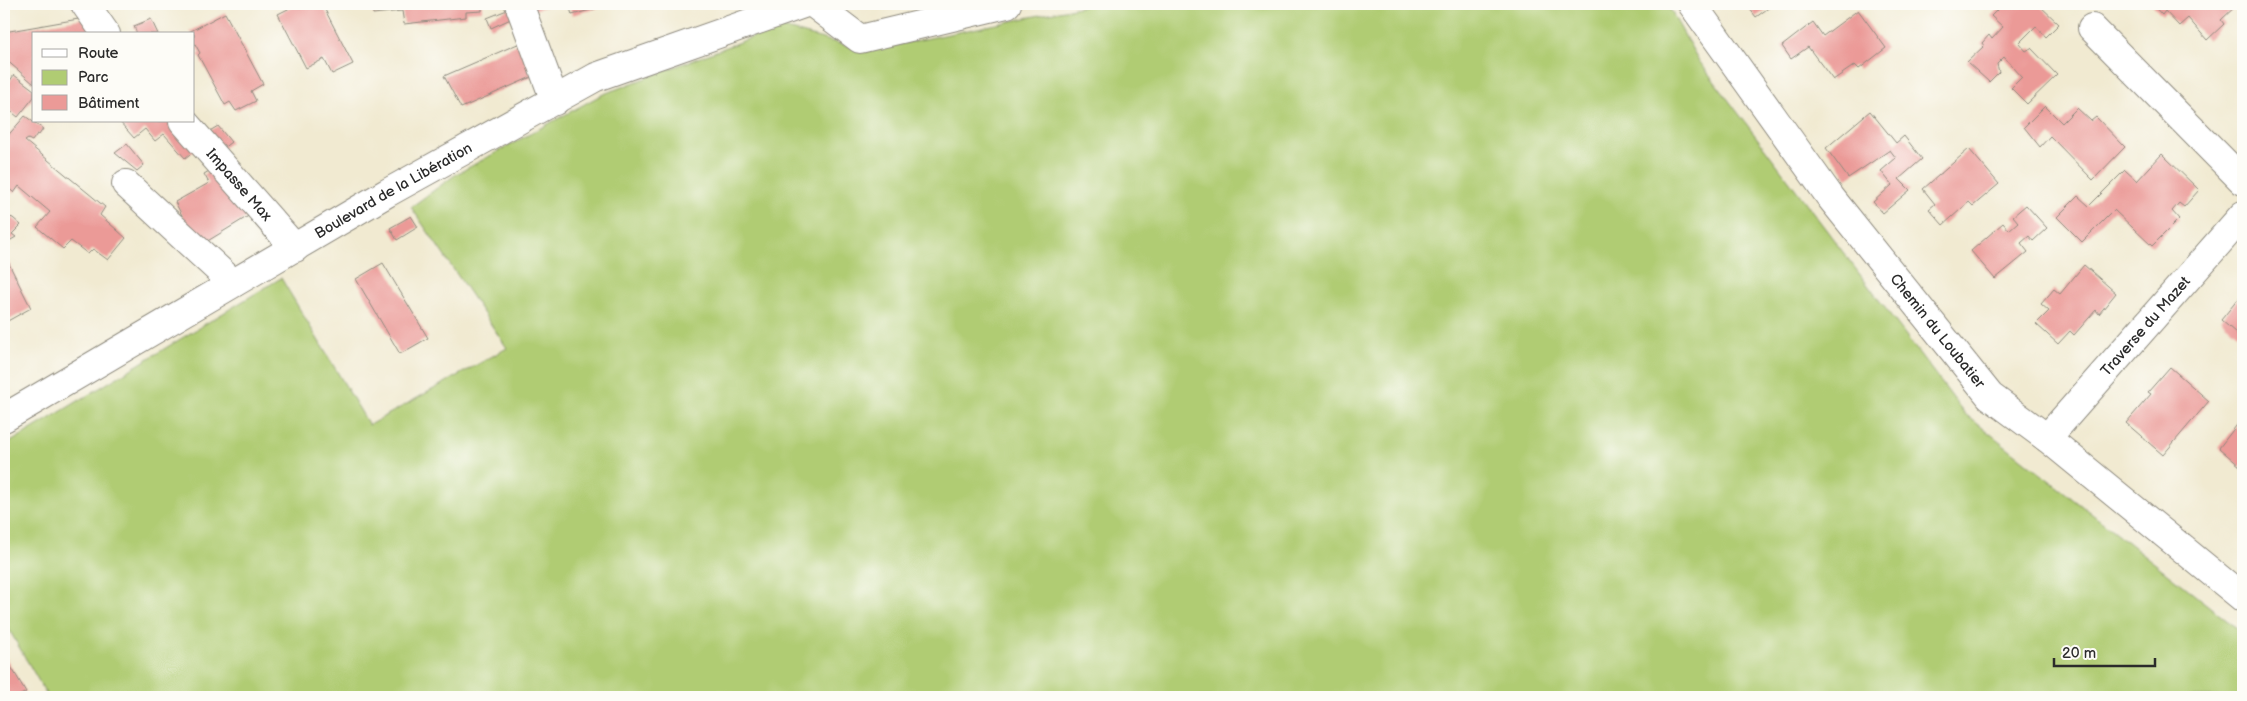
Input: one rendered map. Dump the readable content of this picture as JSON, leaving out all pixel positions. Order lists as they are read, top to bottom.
{
  "streets": {
    "street": [
      "Impasse Max",
      "Boulevard de la Libération",
      "Traverse du Mazet",
      "Chemin du Loubatier"
    ]
  },
  "crossings": [
    ["Impasse Max", "Boulevard de la Libération"],
    ["Traverse du Mazet", "Chemin du Loubatier"]
  ],
  "legend": ["Route", "Parc", "Bâtiment"],
  "scale_bar": "20 m"
}
